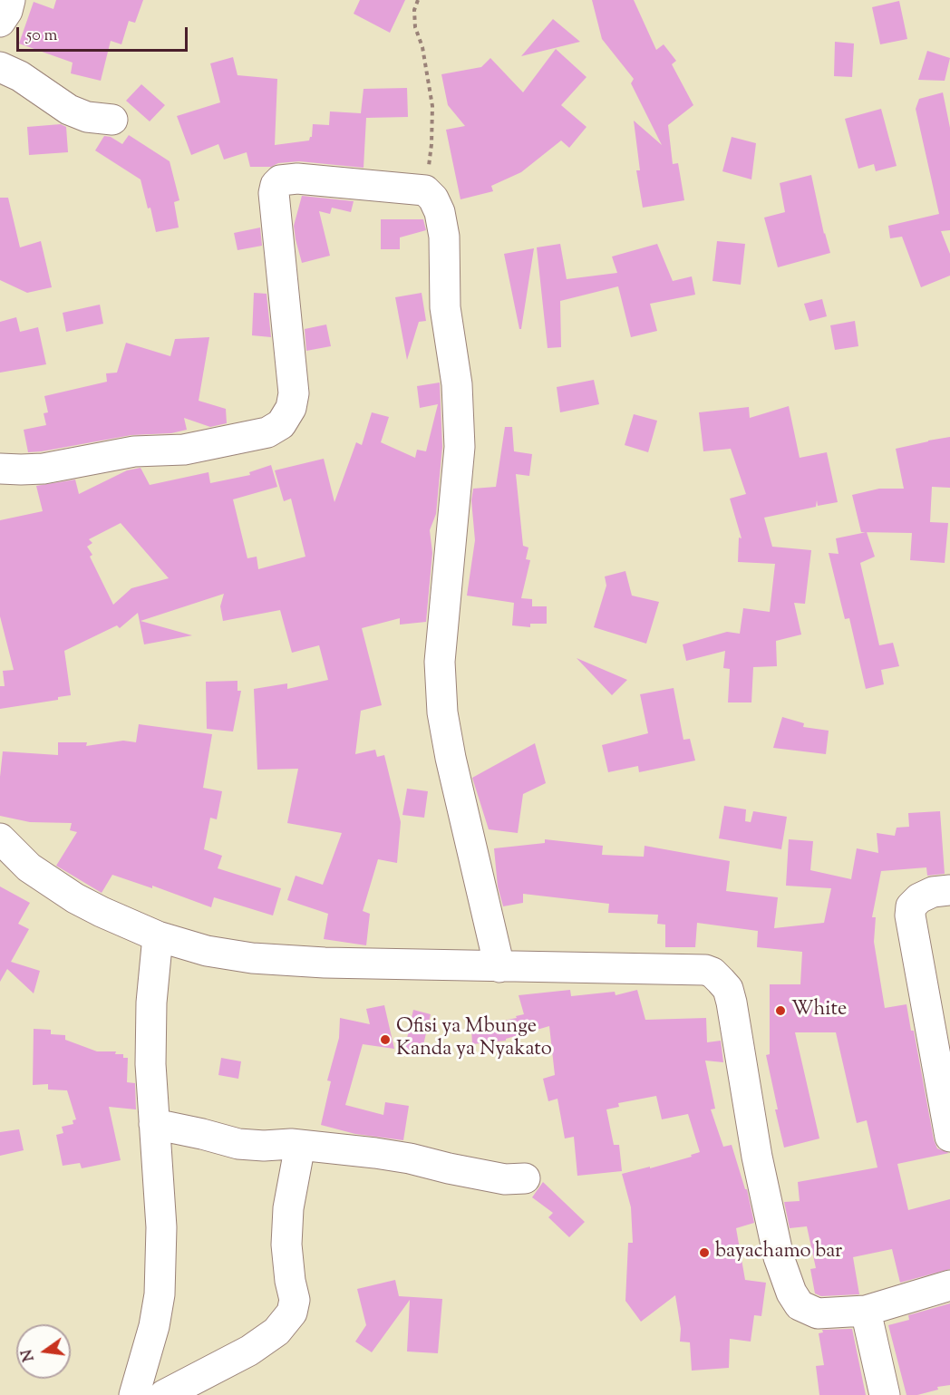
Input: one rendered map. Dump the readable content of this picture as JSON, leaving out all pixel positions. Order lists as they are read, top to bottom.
{
  "places": ["White", "Ofisi ya Mbunge Kanda ya Nyakato", "bayachamo bar"],
  "scale_bar": "50 m",
  "north": "left"
}
